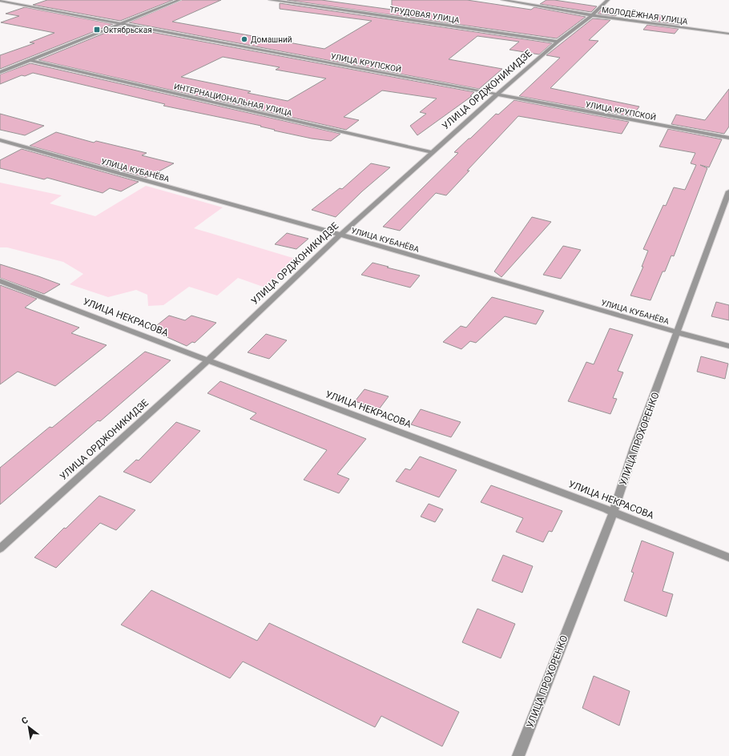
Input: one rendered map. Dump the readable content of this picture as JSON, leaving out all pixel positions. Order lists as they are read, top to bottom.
{
  "streets": {
    "street": [
      "ТРУДОВАЯ УЛИЦА",
      "МОЛОДЁЖНАЯ УЛИЦА",
      "УЛИЦА КРУПСКОЙ",
      "УЛИЦА ОРДЖОНИКИДЗЕ",
      "ИНТЕРНАЦИОНАЛЬНАЯ УЛИЦА",
      "УЛИЦА КУБАНЁВА",
      "УЛИЦА НЕКРАСОВА",
      "УЛИЦА ПРОХОРЕНКО"
    ]
  },
  "crossings": [
    ["ТРУДОВАЯ УЛИЦА", "УЛИЦА ОРДЖОНИКИДЗЕ"],
    ["МОЛОДЁЖНАЯ УЛИЦА", "УЛИЦА ОРДЖОНИКИДЗЕ"],
    ["УЛИЦА КРУПСКОЙ", "УЛИЦА ОРДЖОНИКИДЗЕ"],
    ["УЛИЦА ОРДЖОНИКИДЗЕ", "ИНТЕРНАЦИОНАЛЬНАЯ УЛИЦА"],
    ["УЛИЦА ОРДЖОНИКИДЗЕ", "УЛИЦА КУБАНЁВА"],
    ["УЛИЦА ОРДЖОНИКИДЗЕ", "УЛИЦА НЕКРАСОВА"],
    ["УЛИЦА КУБАНЁВА", "УЛИЦА ПРОХОРЕНКО"],
    ["УЛИЦА НЕКРАСОВА", "УЛИЦА ПРОХОРЕНКО"]
  ],
  "places": {
    "transit": ["Октябрьская"],
    "other": ["Домашний"]
  },
  "north": "top left"
}
